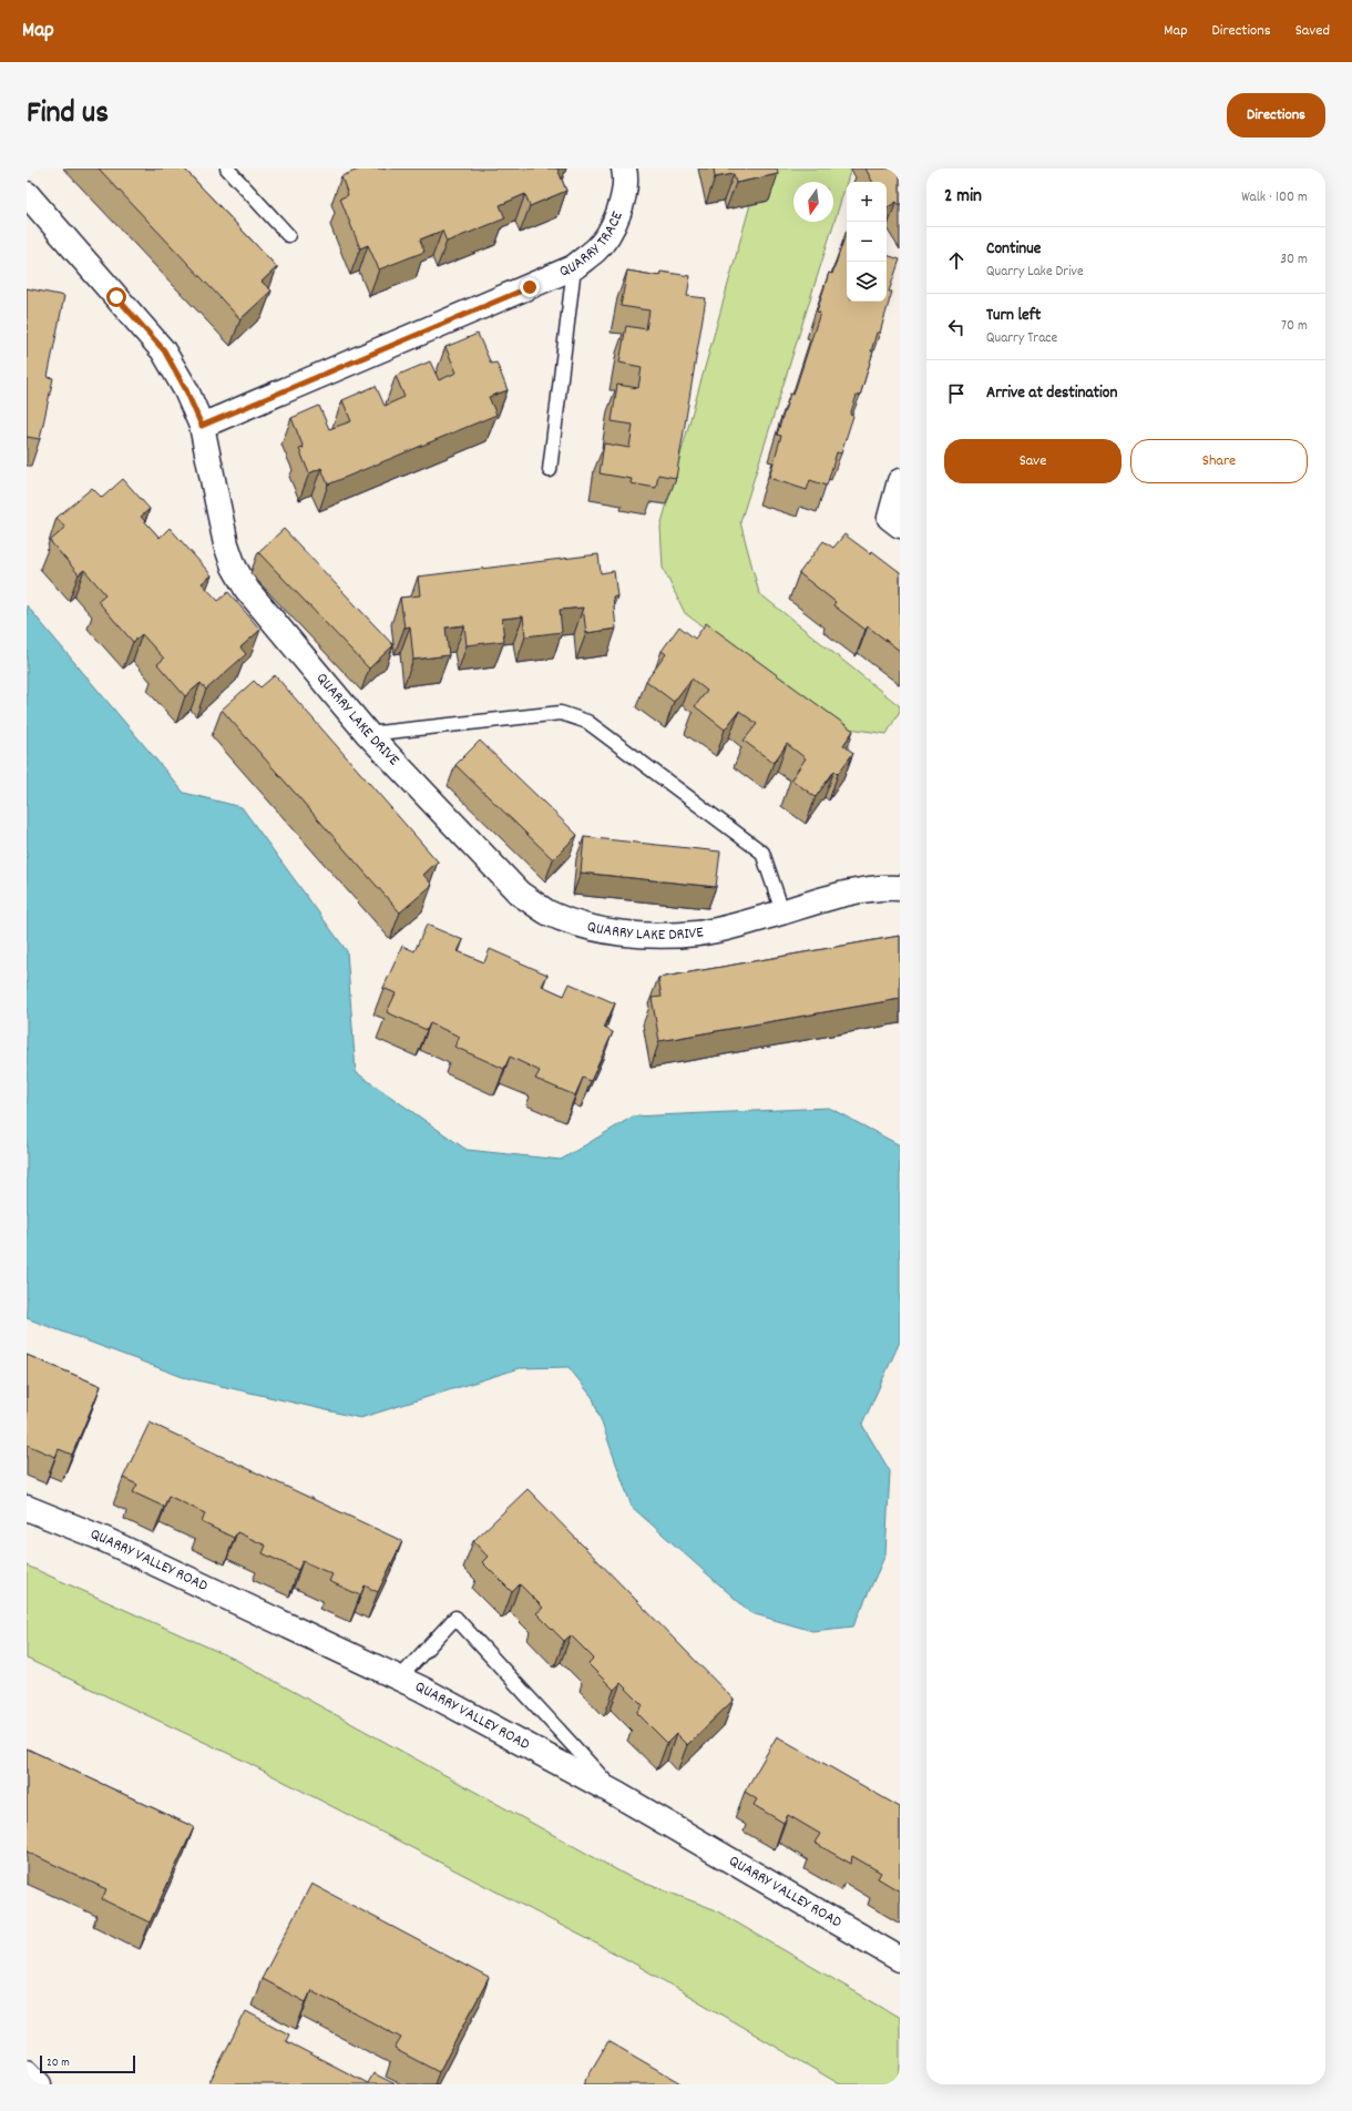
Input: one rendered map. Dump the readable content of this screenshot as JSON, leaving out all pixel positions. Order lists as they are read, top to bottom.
{
  "streets": {
    "street": ["QUARRY TRACE", "QUARRY LAKE DRIVE", "QUARRY VALLEY ROAD"]
  },
  "crossings": [
    ["QUARRY TRACE", "QUARRY LAKE DRIVE"]
  ],
  "scale_bar": "20 m",
  "north": "bottom",
  "page": {
    "header": "Map",
    "nav": ["Map", "Directions", "Saved"],
    "title": "Find us",
    "buttons": [
      "Directions",
      ["Save", "Share"]
    ],
    "heading": ["2 min", "Walk · 100 m"],
    "map_buttons": ["+", "−"],
    "list": [
      ["Continue", "Quarry Lake Drive", "30 m"],
      ["Turn left", "Quarry Trace", "70 m"],
      "Arrive at destination"
    ],
    "scale": "20 m"
  }
}
